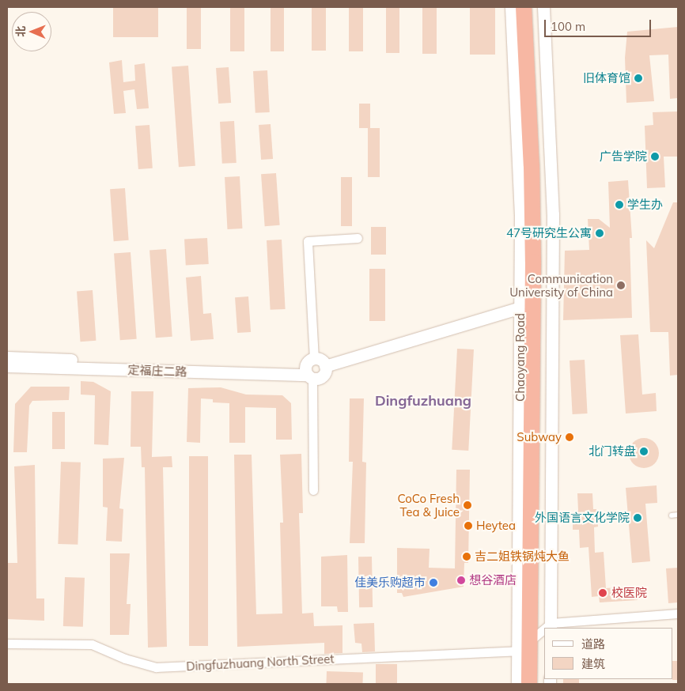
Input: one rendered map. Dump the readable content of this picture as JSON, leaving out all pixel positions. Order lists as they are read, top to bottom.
{
  "streets": {
    "highway": ["Chaoyang Road"],
    "street": ["定福庄二路", "Dingfuzhuang North Street"]
  },
  "crossings": [
    ["Chaoyang Road", "Dingfuzhuang North Street"]
  ],
  "districts": ["Dingfuzhuang"],
  "places": [
    "旧体育馆",
    "广告学院",
    "学生办",
    "47号研究生公寓",
    "Communication University of China",
    "Subway",
    "北门转盘",
    "CoCo Fresh Tea & Juice",
    "外国语言文化学院",
    "Heytea",
    "吉二姐铁锅炖大鱼",
    "想谷酒店",
    "佳美乐购超市",
    "校医院"
  ],
  "legend": ["道路", "建筑"],
  "scale_bar": "100 m",
  "north": "left"
}
